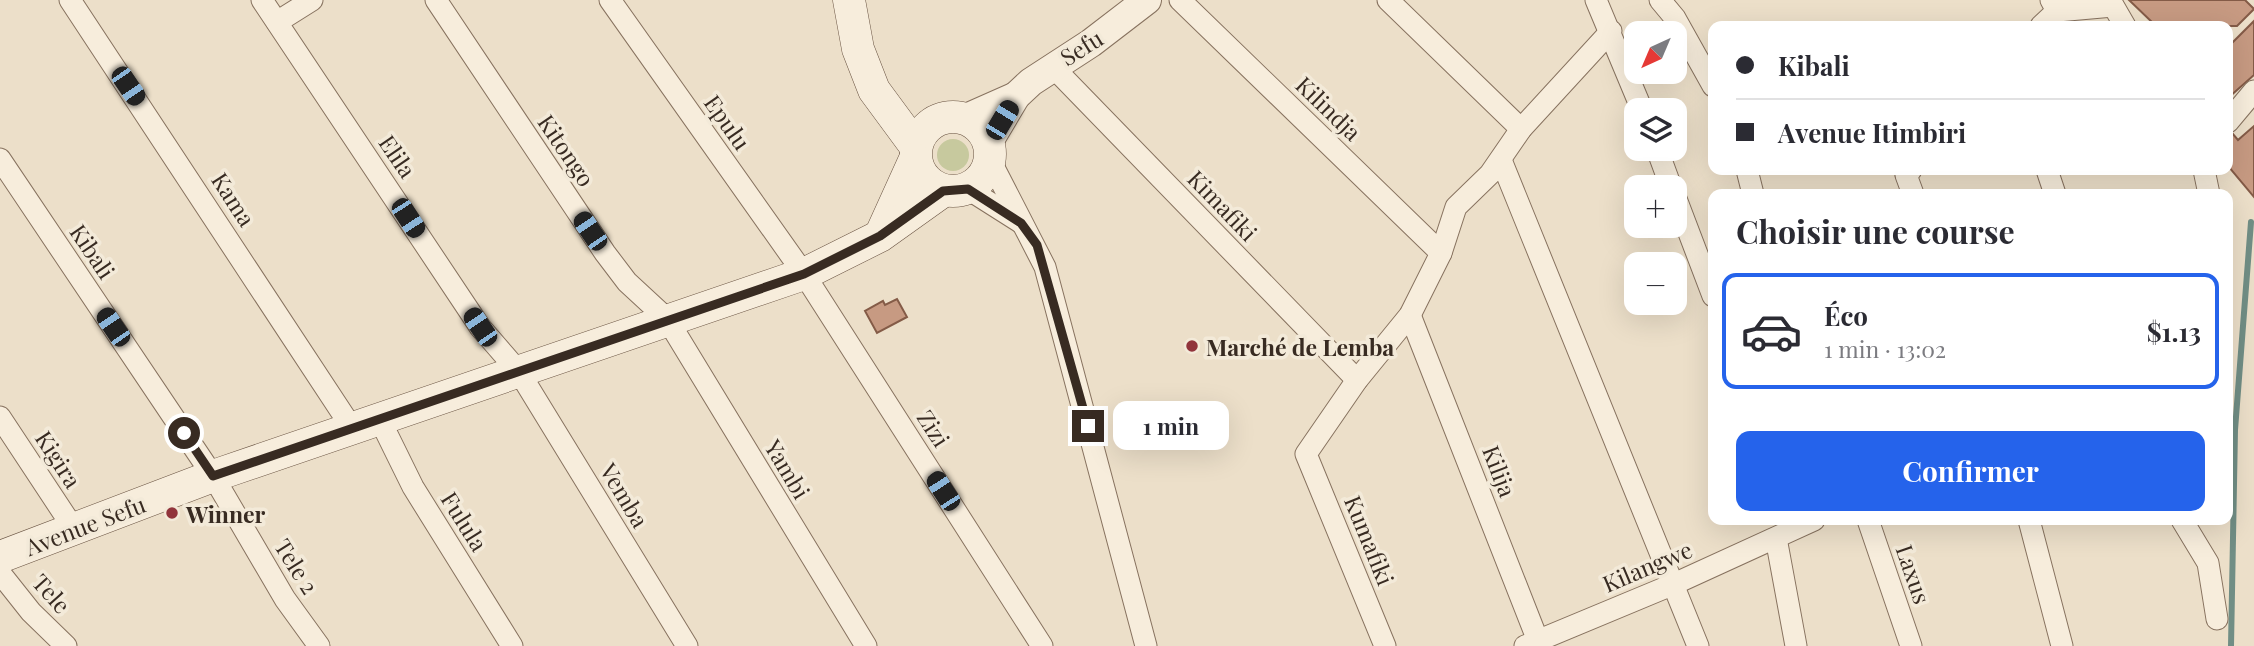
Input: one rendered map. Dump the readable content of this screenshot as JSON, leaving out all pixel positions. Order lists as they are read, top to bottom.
{
  "streets": {
    "main road": ["Avenue Sefu"],
    "street": [
      "Sefu",
      "Kilindja",
      "Epulu",
      "Kitongo",
      "Elila",
      "Kama",
      "Kimafiki",
      "Kibali",
      "Zizi",
      "Kigira",
      "Yambi",
      "Kilija",
      "Vemba",
      "Fulula",
      "Kumafiki",
      "Tele 2",
      "Kilangwe",
      "Laxus",
      "Tele"
    ]
  },
  "crossings": [
    ["Sefu", "Kimafiki"],
    ["Epulu", "Zizi"],
    ["Epulu", "Avenue Sefu"],
    ["Kitongo", "Yambi"],
    ["Kitongo", "Avenue Sefu"],
    ["Elila", "Vemba"],
    ["Elila", "Avenue Sefu"],
    ["Kama", "Fulula"],
    ["Kama", "Avenue Sefu"],
    ["Kimafiki", "Kumafiki"],
    ["Kibali", "Avenue Sefu"],
    ["Kibali", "Tele 2"],
    ["Zizi", "Avenue Sefu"],
    ["Kigira", "Avenue Sefu"],
    ["Yambi", "Avenue Sefu"],
    ["Kilija", "Kilangwe"],
    ["Vemba", "Avenue Sefu"],
    ["Fulula", "Avenue Sefu"],
    ["Avenue Sefu", "Tele 2"]
  ],
  "places": ["Marché de Lemba", "Winner"],
  "north": "bottom left",
  "page": {
    "map_buttons": ["+", "−"],
    "banner": ["Kibali", "Avenue Itimbiri"],
    "heading": "Choisir une course",
    "list": [
      {
        "name": "Éco",
        "note": "1 min · 13:02",
        "value": "$1.13"
      }
    ],
    "bubble": "1 min",
    "buttons": "Confirmer"
  }
}
